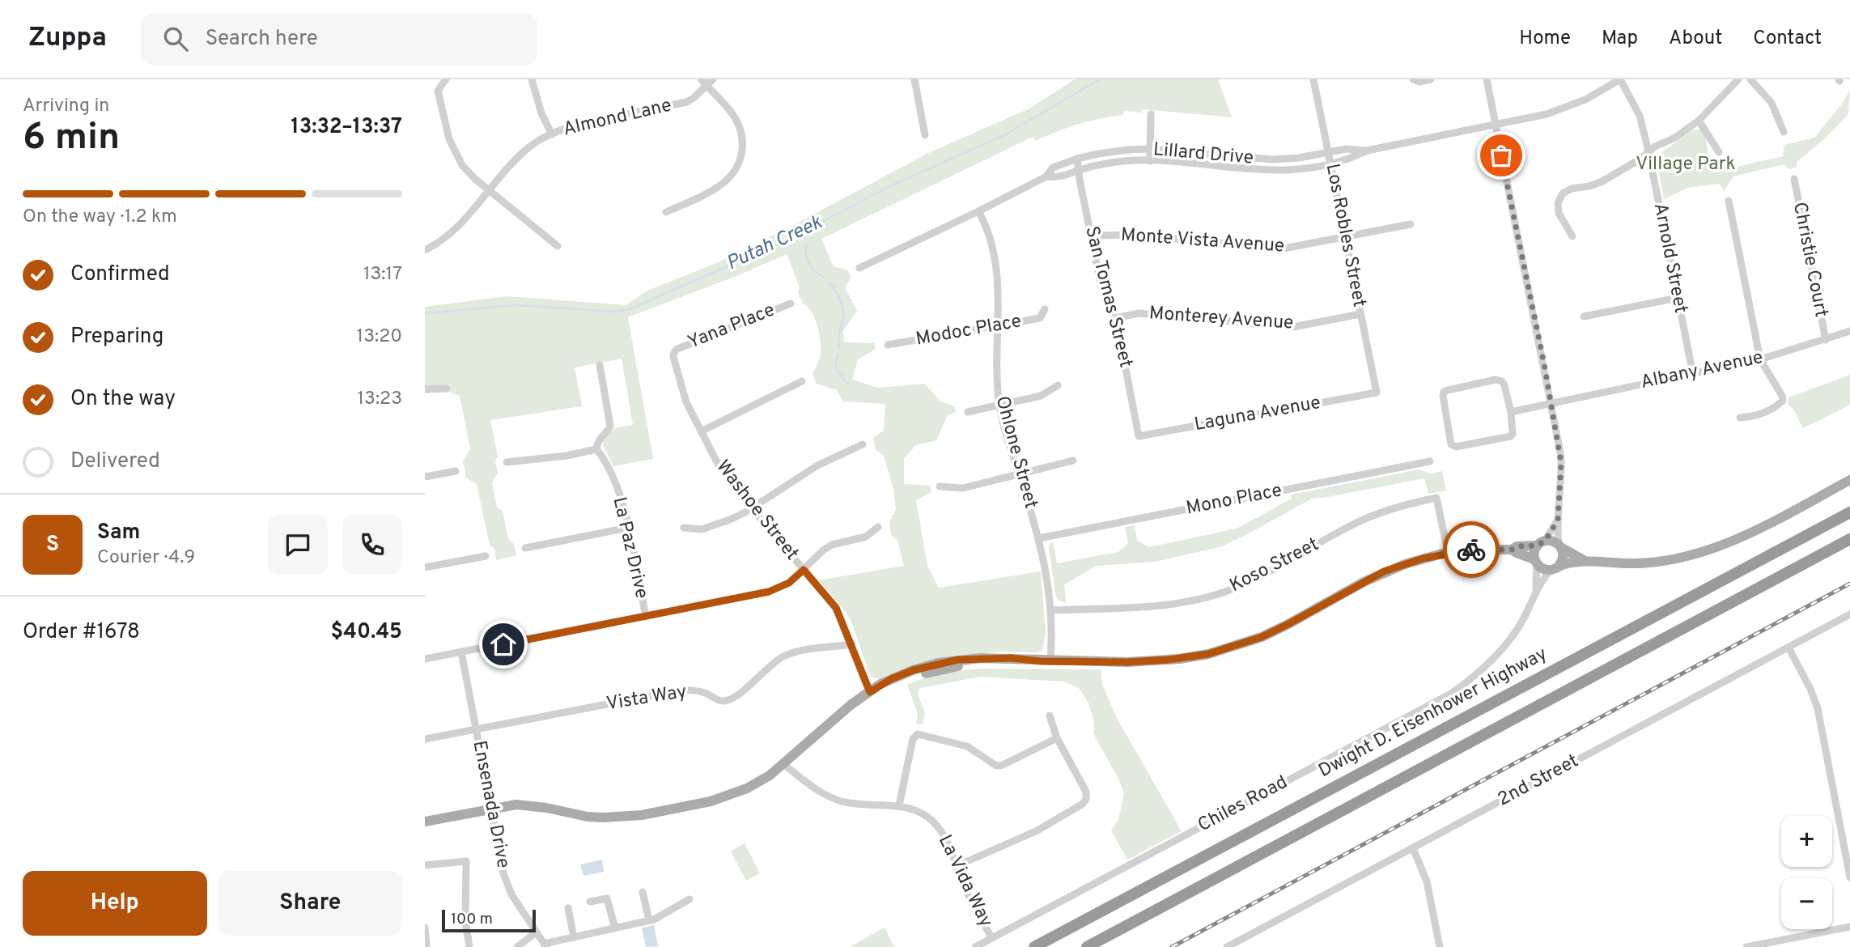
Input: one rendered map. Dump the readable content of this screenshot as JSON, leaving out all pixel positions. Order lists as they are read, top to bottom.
{
  "streets": {
    "highway": ["Dwight D. Eisenhower Highway"],
    "street": [
      "Almond Lane",
      "Lillard Drive",
      "Los Robles Street",
      "Monte Vista Avenue",
      "Arnold Street",
      "Christie Court",
      "San Tomas Street",
      "Monterey Avenue",
      "Yana Place",
      "Modoc Place",
      "Albany Avenue",
      "Laguna Avenue",
      "Ohlone Street",
      "Mono Place",
      "Washoe Street",
      "La Paz Drive",
      "Koso Street",
      "Vista Way",
      "2nd Street",
      "Ensenada Drive",
      "Chiles Road",
      "La Vida Way"
    ]
  },
  "crossings": [
    ["Lillard Drive", "Los Robles Street"],
    ["Lillard Drive", "Arnold Street"],
    ["Lillard Drive", "San Tomas Street"],
    ["Lillard Drive", "Ohlone Street"],
    ["Los Robles Street", "Monte Vista Avenue"],
    ["Los Robles Street", "Monterey Avenue"],
    ["Los Robles Street", "Laguna Avenue"],
    ["Monte Vista Avenue", "San Tomas Street"],
    ["Arnold Street", "Albany Avenue"],
    ["Christie Court", "Albany Avenue"],
    ["San Tomas Street", "Monterey Avenue"],
    ["San Tomas Street", "Laguna Avenue"],
    ["Yana Place", "Washoe Street"],
    ["Modoc Place", "Ohlone Street"],
    ["Ohlone Street", "Mono Place"],
    ["Ohlone Street", "Koso Street"],
    ["Washoe Street", "Vista Way"],
    ["Vista Way", "Ensenada Drive"],
    ["Chiles Road", "La Vida Way"]
  ],
  "water": ["Putah Creek"],
  "parks": ["Village Park"],
  "scale_bar": "100 m",
  "page": {
    "header": "Zuppa",
    "search": "Search here",
    "nav": [
      "Home",
      "Map",
      "About",
      "Contact"
    ],
    "heading": ["6 min", "Arriving in", "13:32–13:37"],
    "panel": [
      "Sam",
      "Courier · 4.9",
      "Order #1678",
      "$40.45"
    ],
    "bar": "On the way · 1.2 km",
    "list": [
      ["Confirmed", "13:17"],
      ["Preparing", "13:20"],
      ["On the way", "13:23"],
      "Delivered"
    ],
    "round": "S",
    "map_buttons": ["+", "−"],
    "buttons": ["Help", "Share"],
    "scale": "100 m"
  }
}
